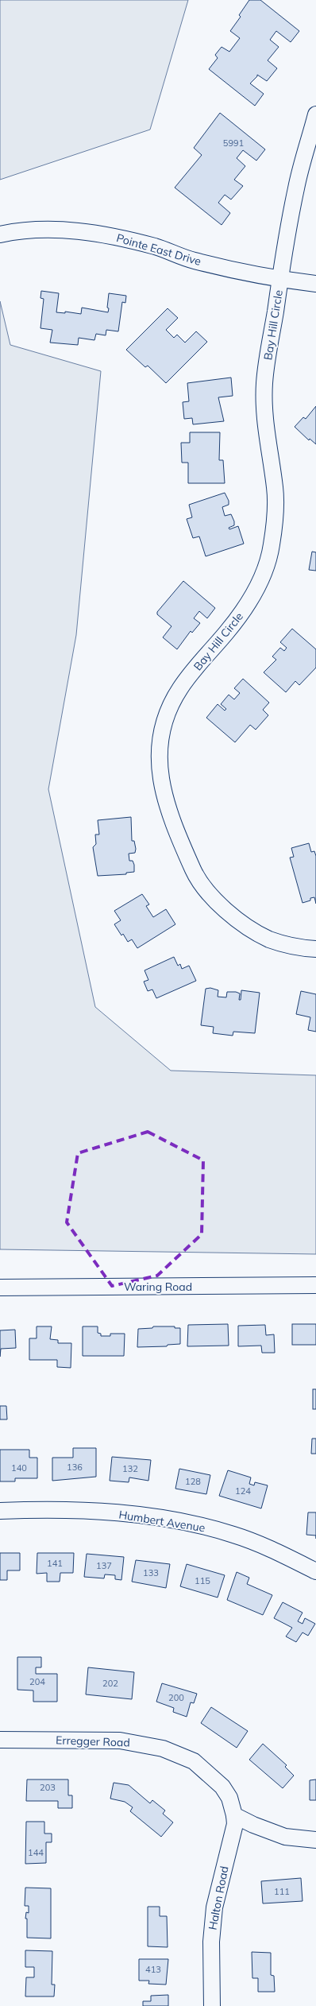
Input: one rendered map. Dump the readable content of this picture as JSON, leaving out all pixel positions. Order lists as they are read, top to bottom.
{
  "streets": {
    "street": [
      "Pointe East Drive",
      "Bay Hill Circle",
      "Waring Road",
      "Humbert Avenue",
      "Erregger Road",
      "Halton Road"
    ]
  },
  "crossings": [
    ["Pointe East Drive", "Bay Hill Circle"],
    ["Erregger Road", "Halton Road"]
  ],
  "house_numbers": [
    "5991",
    "136",
    "140",
    "132",
    "128",
    "124",
    "141",
    "137",
    "133",
    "115",
    "204",
    "202",
    "200",
    "203",
    "144",
    "111",
    "413"
  ]
}
